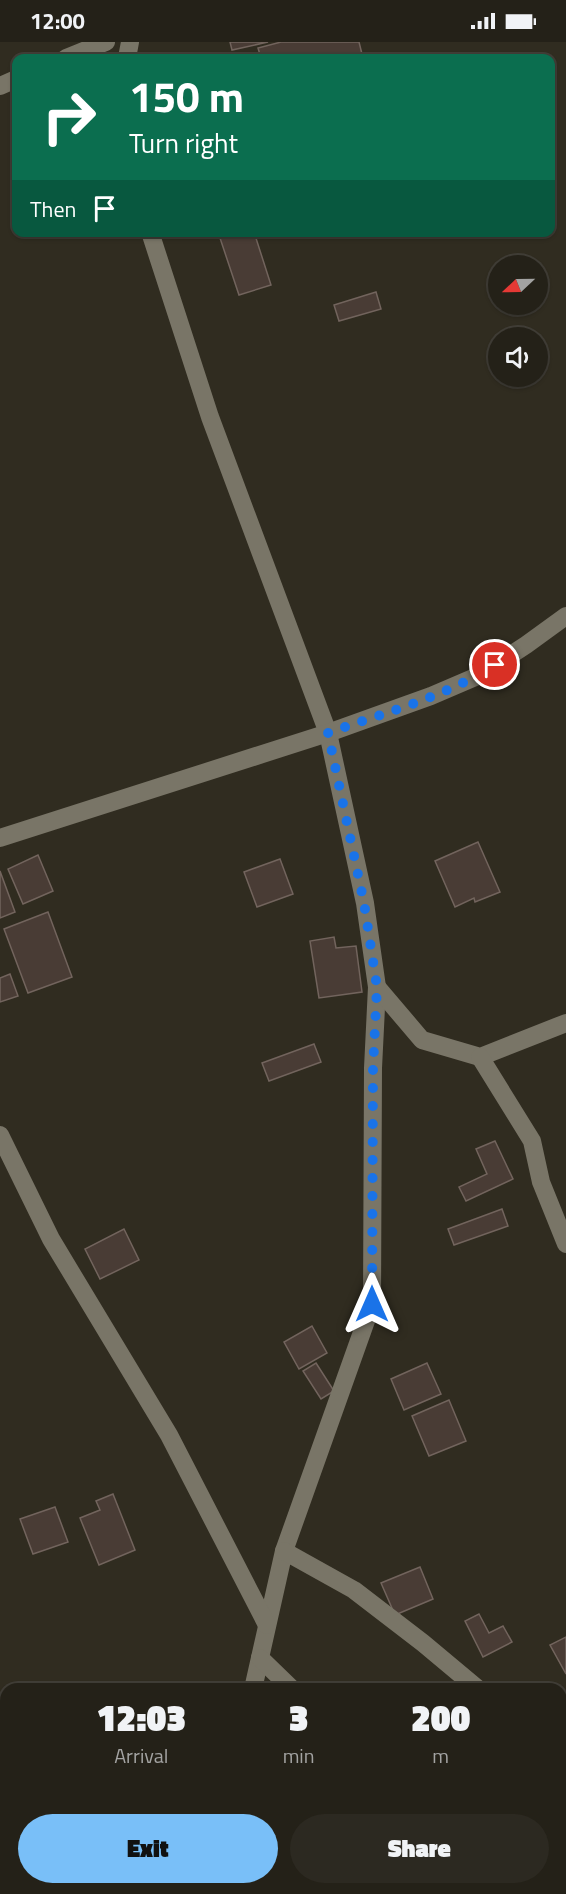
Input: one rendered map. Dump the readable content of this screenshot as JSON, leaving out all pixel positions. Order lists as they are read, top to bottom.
{
  "north": "left",
  "page": {
    "status": "12:00",
    "turn": ["150 m", "Turn right"],
    "then": "Then",
    "eta": [
      "12:03",
      "Arrival",
      "3",
      "min",
      "200",
      "m"
    ],
    "buttons": ["Exit", "Share"]
  }
}
